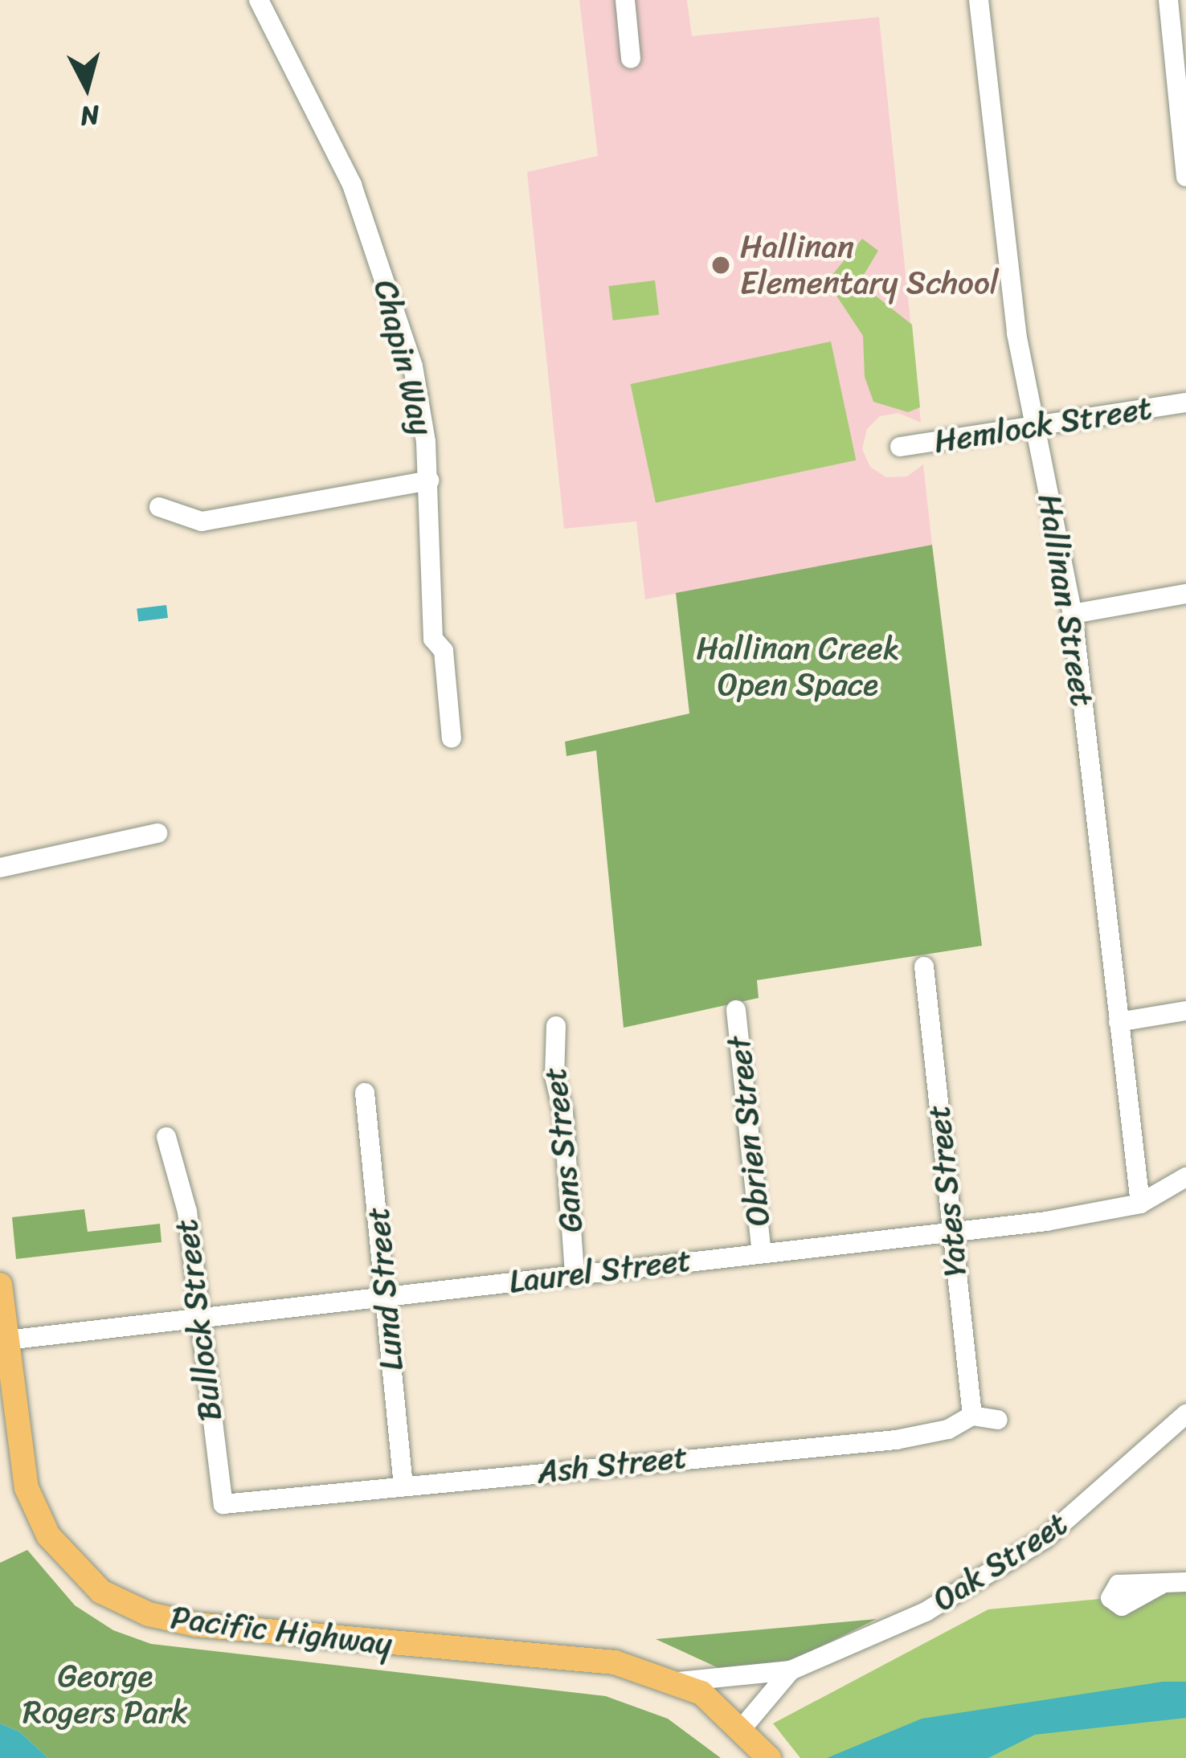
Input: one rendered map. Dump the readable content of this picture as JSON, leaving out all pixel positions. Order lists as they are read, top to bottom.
{
  "streets": {
    "main road": ["Pacific Highway"],
    "street": [
      "Chapin Way",
      "Hemlock Street",
      "Hallinan Street",
      "Obrien Street",
      "Gans Street",
      "Yates Street",
      "Laurel Street",
      "Lund Street",
      "Bullock Street",
      "Ash Street",
      "Oak Street"
    ]
  },
  "crossings": [
    ["Hemlock Street", "Hallinan Street"],
    ["Hallinan Street", "Laurel Street"],
    ["Obrien Street", "Laurel Street"],
    ["Gans Street", "Laurel Street"],
    ["Yates Street", "Laurel Street"],
    ["Yates Street", "Ash Street"],
    ["Laurel Street", "Lund Street"],
    ["Laurel Street", "Bullock Street"],
    ["Laurel Street", "Pacific Highway"],
    ["Lund Street", "Ash Street"],
    ["Bullock Street", "Ash Street"],
    ["Oak Street", "Pacific Highway"]
  ],
  "parks": ["Hallinan Creek Open Space", "George Rogers Park"],
  "places": ["Hallinan Elementary School"],
  "north": "bottom"
}
